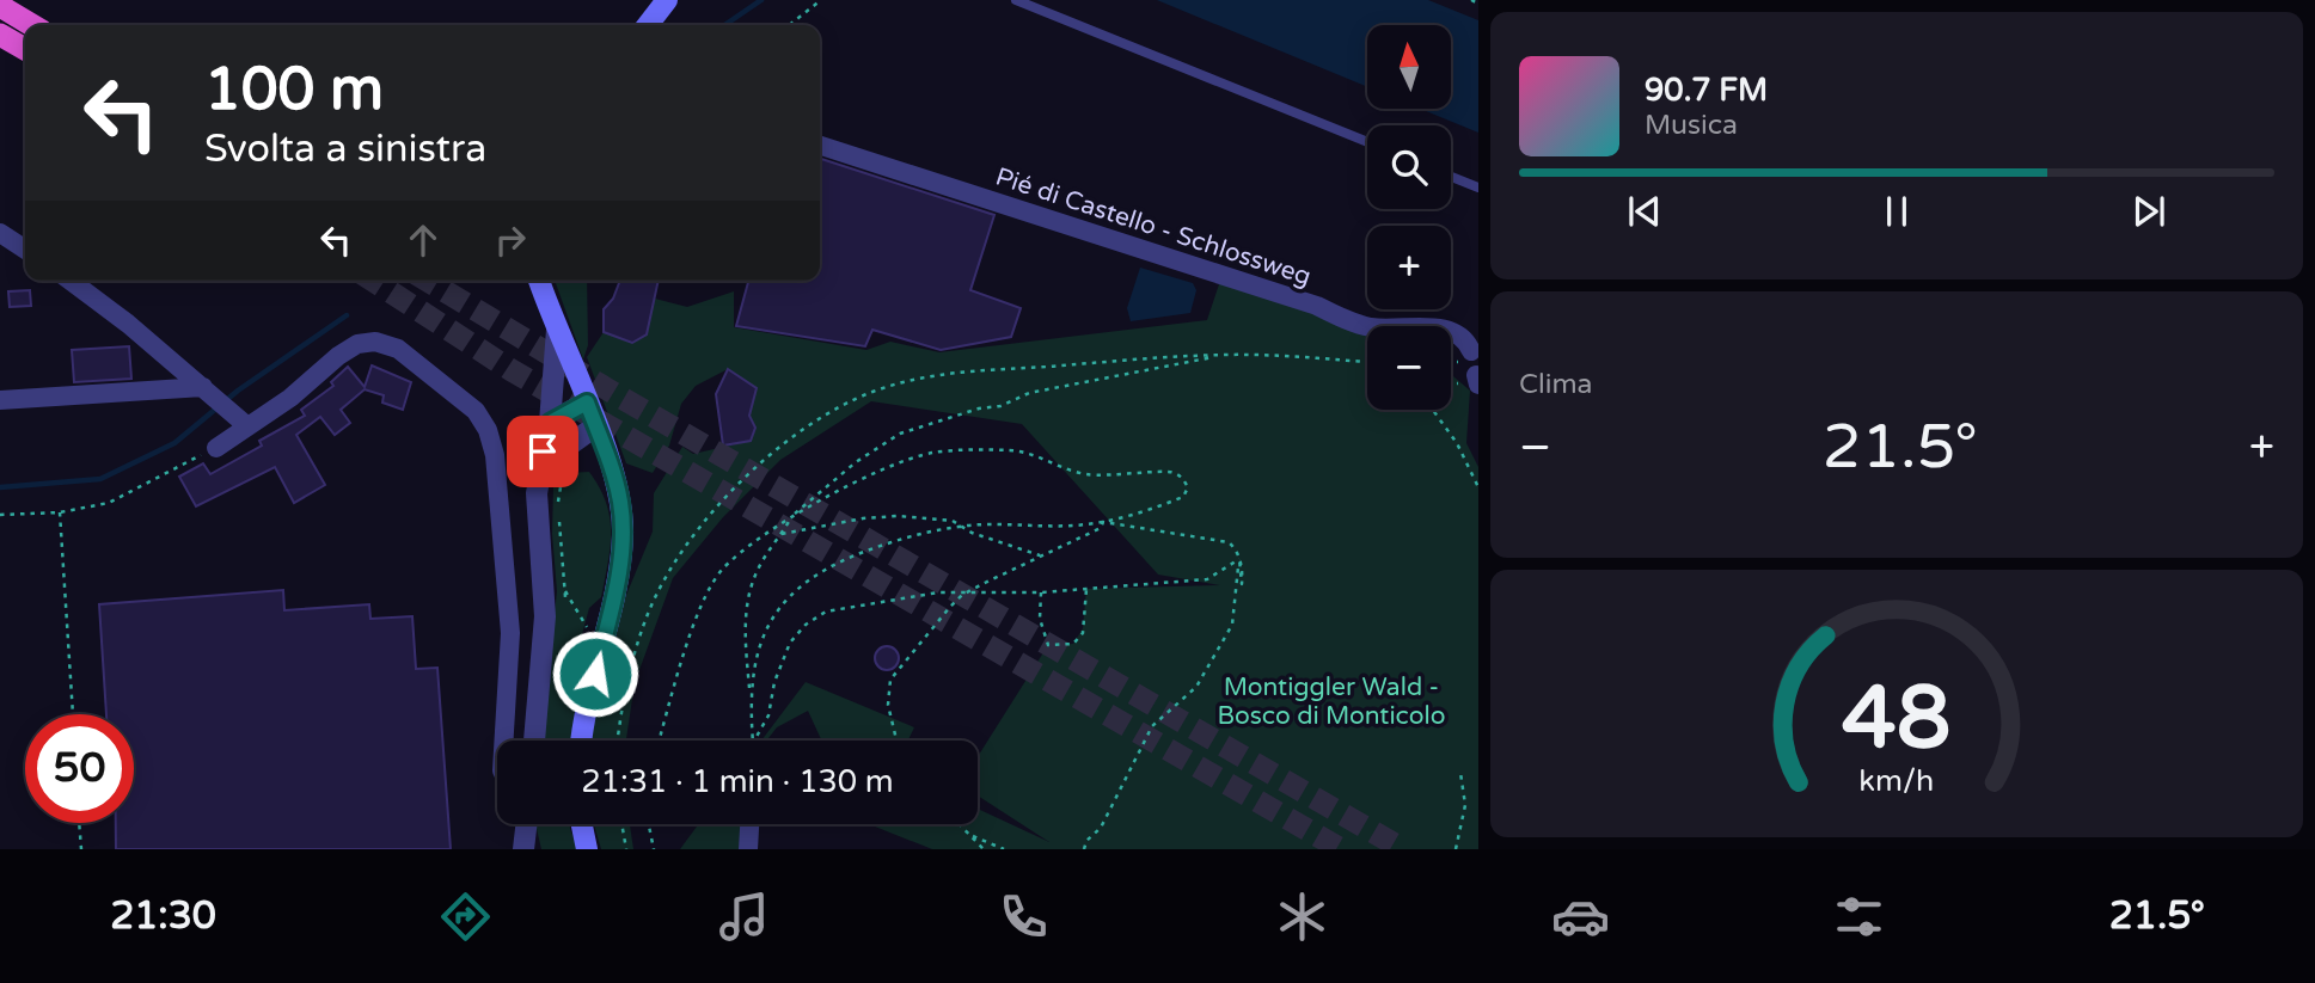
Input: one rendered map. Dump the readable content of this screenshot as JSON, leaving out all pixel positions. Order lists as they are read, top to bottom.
{
  "streets": {
    "street": ["Pié di Castello - Schlossweg"]
  },
  "parks": ["Montiggler Wald - Bosco di Monticolo"],
  "north": "top",
  "page": {
    "map_buttons": ["+", "−"],
    "turn": ["100 m", "Svolta a sinistra"],
    "song": ["90.7 FM", "Musica"],
    "tile": "Clima",
    "heat": ["−", "21.5°", "+"],
    "limit": "50",
    "trip": "21:31 · 1 min · 130 m",
    "tabs": ["21:30", "21.5°"],
    "gauge": ["48", "km/h"]
  }
}
